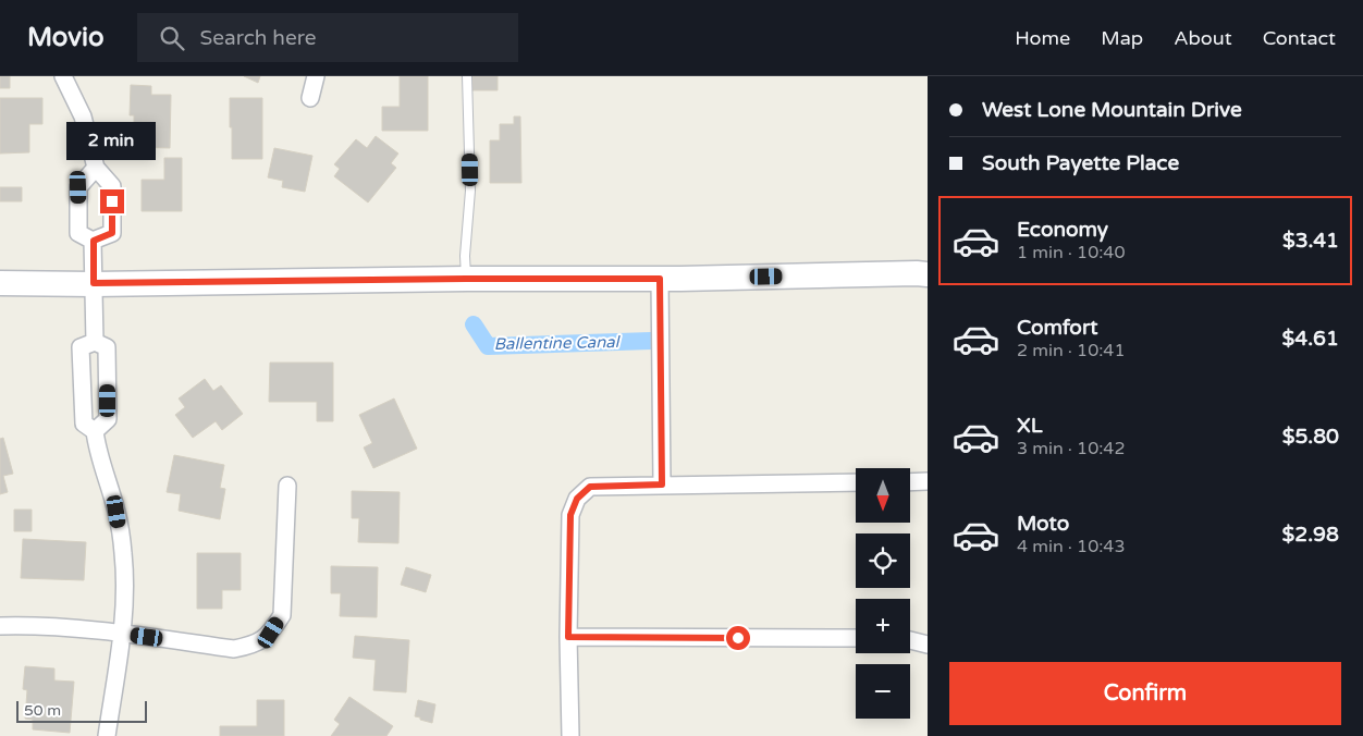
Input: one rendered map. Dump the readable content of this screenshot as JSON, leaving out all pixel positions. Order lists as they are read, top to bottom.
{
  "water": ["Ballentine Canal"],
  "scale_bar": "50 m",
  "north": "bottom",
  "page": {
    "header": "Movio",
    "search": "Search here",
    "nav": [
      "Home",
      "Map",
      "About",
      "Contact"
    ],
    "banner": ["West Lone Mountain Drive", "South Payette Place"],
    "bubble": "2 min",
    "list": [
      {
        "name": "Economy",
        "note": "1 min · 10:40",
        "value": "$3.41"
      },
      {
        "name": "Comfort",
        "note": "2 min · 10:41",
        "value": "$4.61"
      },
      {
        "name": "XL",
        "note": "3 min · 10:42",
        "value": "$5.80"
      },
      {
        "name": "Moto",
        "note": "4 min · 10:43",
        "value": "$2.98"
      }
    ],
    "map_buttons": ["+", "−"],
    "buttons": "Confirm",
    "scale": "50 m"
  }
}
